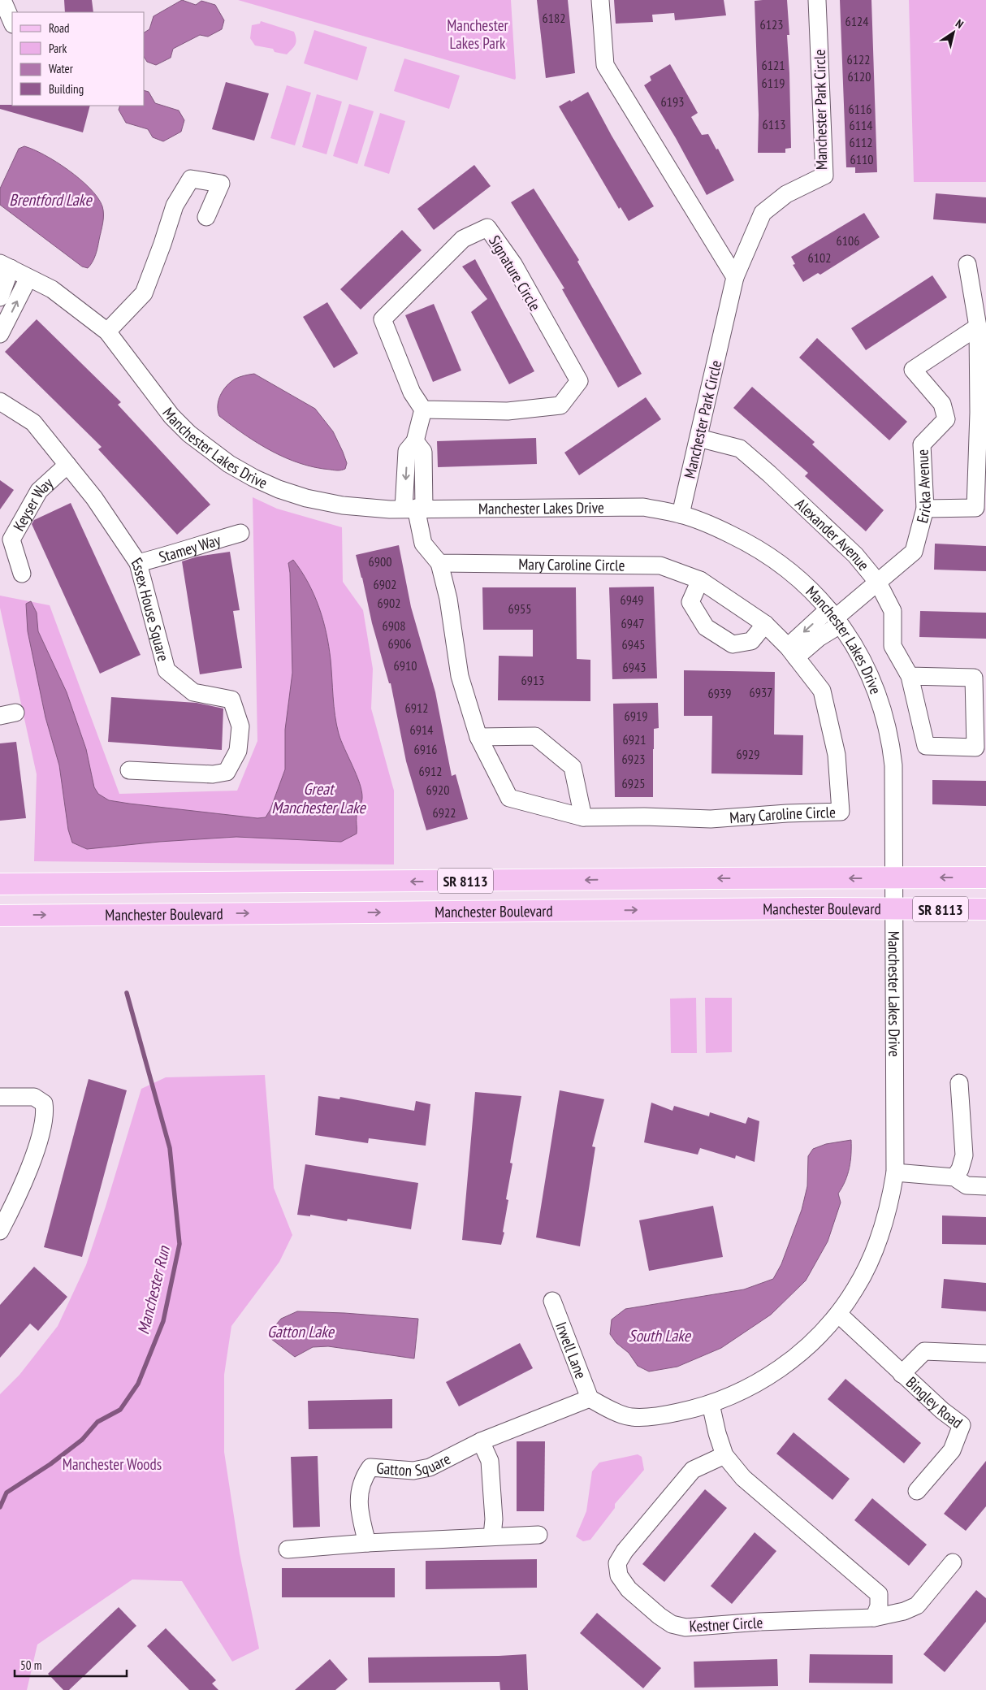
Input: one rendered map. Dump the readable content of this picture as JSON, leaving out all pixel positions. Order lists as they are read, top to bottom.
{
  "streets": {
    "main road": ["SR 8113", "Manchester Boulevard"],
    "street": [
      "Manchester Park Circle",
      "Signature Circle",
      "Manchester Lakes Drive",
      "Ericka Avenue",
      "Keyser Way",
      "Alexander Avenue",
      "Stamey Way",
      "Mary Caroline Circle",
      "Essex House Square",
      "Irwell Lane",
      "Bingley Road",
      "Gatton Square",
      "Kestner Circle"
    ]
  },
  "crossings": [
    ["Manchester Park Circle", "Manchester Lakes Drive"],
    ["Manchester Park Circle", "Alexander Avenue"],
    ["Manchester Lakes Drive", "Ericka Avenue"],
    ["Manchester Lakes Drive", "Mary Caroline Circle"],
    ["Manchester Lakes Drive", "Manchester Boulevard"],
    ["Manchester Lakes Drive", "Irwell Lane"],
    ["Manchester Lakes Drive", "Bingley Road"],
    ["Manchester Lakes Drive", "Gatton Square"],
    ["Ericka Avenue", "Alexander Avenue"],
    ["Keyser Way", "Essex House Square"],
    ["Stamey Way", "Essex House Square"],
    ["Irwell Lane", "Gatton Square"]
  ],
  "water": [
    "Brentford Lake",
    "Great Manchester Lake",
    "Manchester Run",
    "Gatton Lake",
    "South Lake"
  ],
  "parks": ["Manchester Lakes Park", "Manchester Woods"],
  "house_numbers": [
    "6182",
    "6124",
    "6123",
    "6122",
    "6121",
    "6120",
    "6119",
    "6193",
    "6116",
    "6113",
    "6114",
    "6112",
    "6110",
    "6106",
    "6102",
    "6900",
    "6902",
    "6949",
    "6902",
    "6955",
    "6947",
    "6908",
    "6906",
    "6945",
    "6910",
    "6943",
    "6913",
    "6937",
    "6939",
    "6912",
    "6919",
    "6914",
    "6921",
    "6916",
    "6929",
    "6923",
    "6912",
    "6925",
    "6920",
    "6922"
  ],
  "legend": [
    "Road",
    "Park",
    "Water",
    "Building"
  ],
  "scale_bar": "50 m",
  "north": "top right"
}
